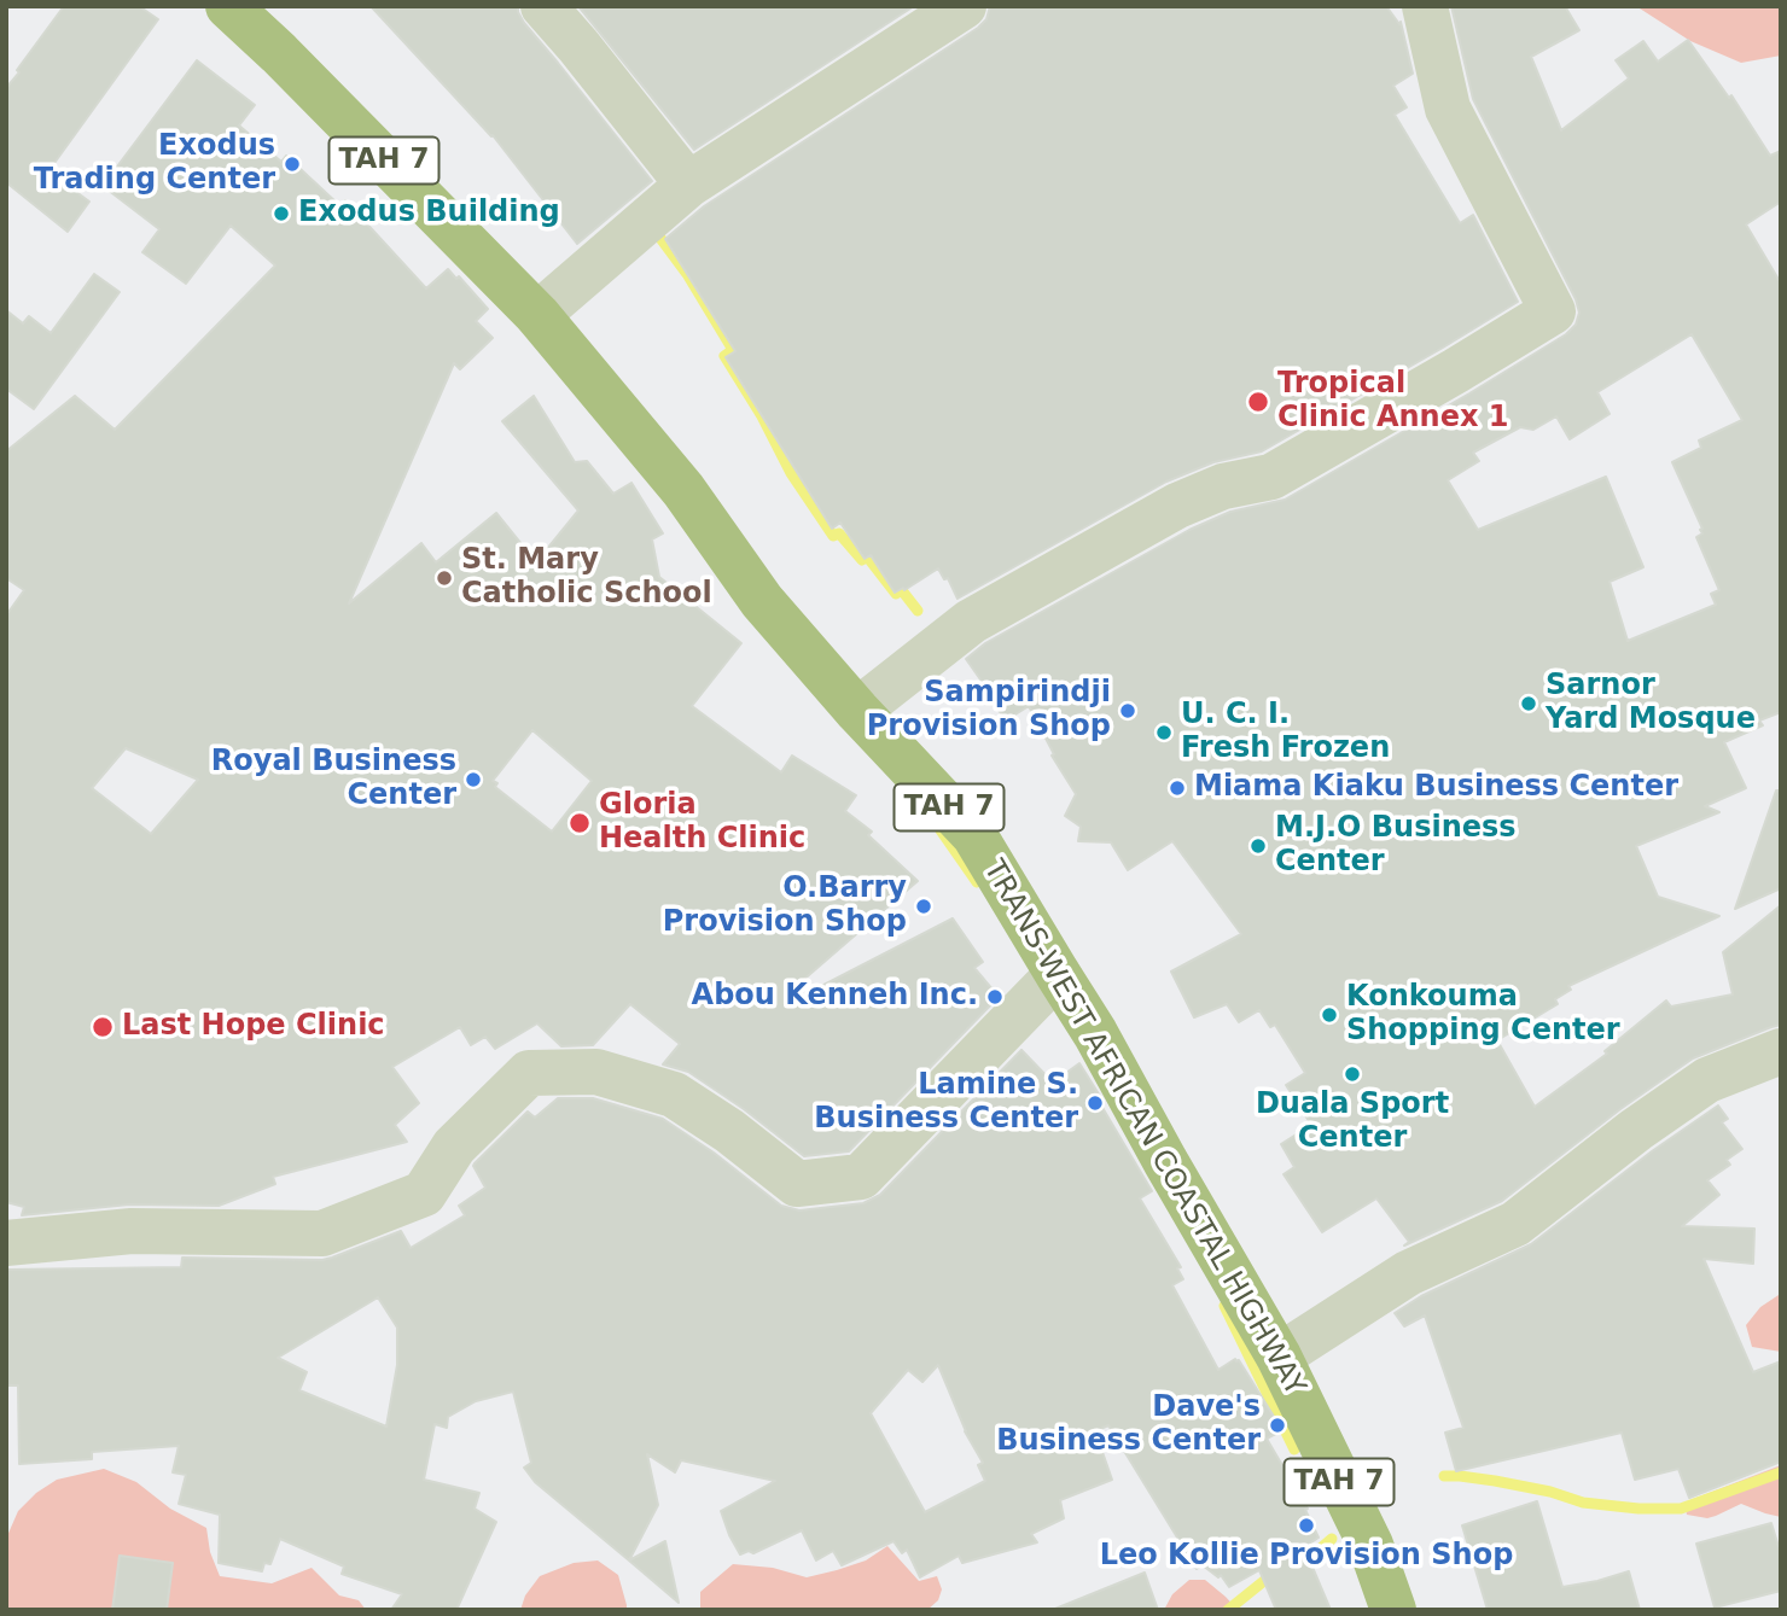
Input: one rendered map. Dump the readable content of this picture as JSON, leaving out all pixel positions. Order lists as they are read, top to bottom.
{
  "streets": {
    "highway": ["TAH 7", "TRANS-WEST AFRICAN COASTAL HIGHWAY"]
  },
  "places": [
    "Exodus Trading Center",
    "Exodus Building",
    "Tropical Clinic Annex 1",
    "St. Mary Catholic School",
    "Sarnor Yard Mosque",
    "Sampirindji Provision Shop",
    "U. C. I. Fresh Frozen",
    "Royal Business Center",
    "Miama Kiaku Business Center",
    "Gloria Health Clinic",
    "M.J.O Business Center",
    "O.Barry Provision Shop",
    "Abou Kenneh Inc.",
    "Konkouma Shopping Center",
    "Last Hope Clinic",
    "Duala Sport Center",
    "Lamine S. Business Center",
    "Dave's Business Center",
    "Leo Kollie Provision Shop"
  ]
}
